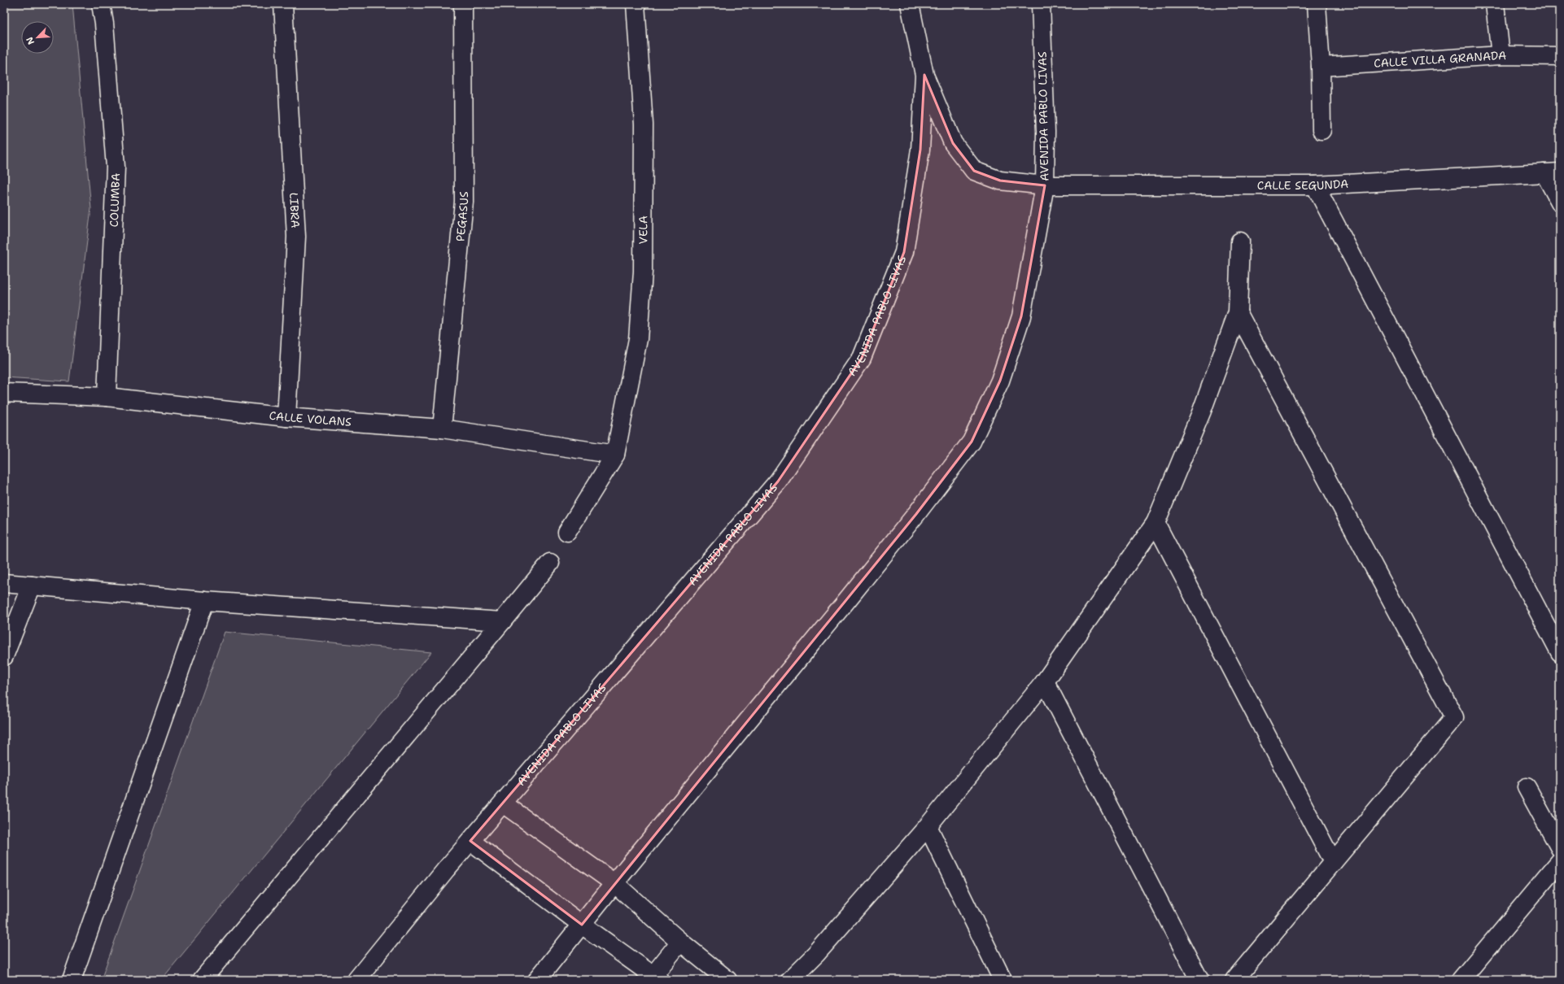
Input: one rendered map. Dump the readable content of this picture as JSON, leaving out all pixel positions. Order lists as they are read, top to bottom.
{
  "streets": {
    "street": [
      "CALLE VILLA GRANADA",
      "AVENIDA PABLO LIVAS",
      "CALLE SEGUNDA",
      "COLUMBA",
      "LIBRA",
      "PEGASUS",
      "VELA",
      "CALLE VOLANS"
    ]
  },
  "crossings": [
    ["AVENIDA PABLO LIVAS", "CALLE SEGUNDA"],
    ["COLUMBA", "CALLE VOLANS"],
    ["LIBRA", "CALLE VOLANS"],
    ["PEGASUS", "CALLE VOLANS"],
    ["VELA", "CALLE VOLANS"]
  ],
  "north": "bottom left"
}
